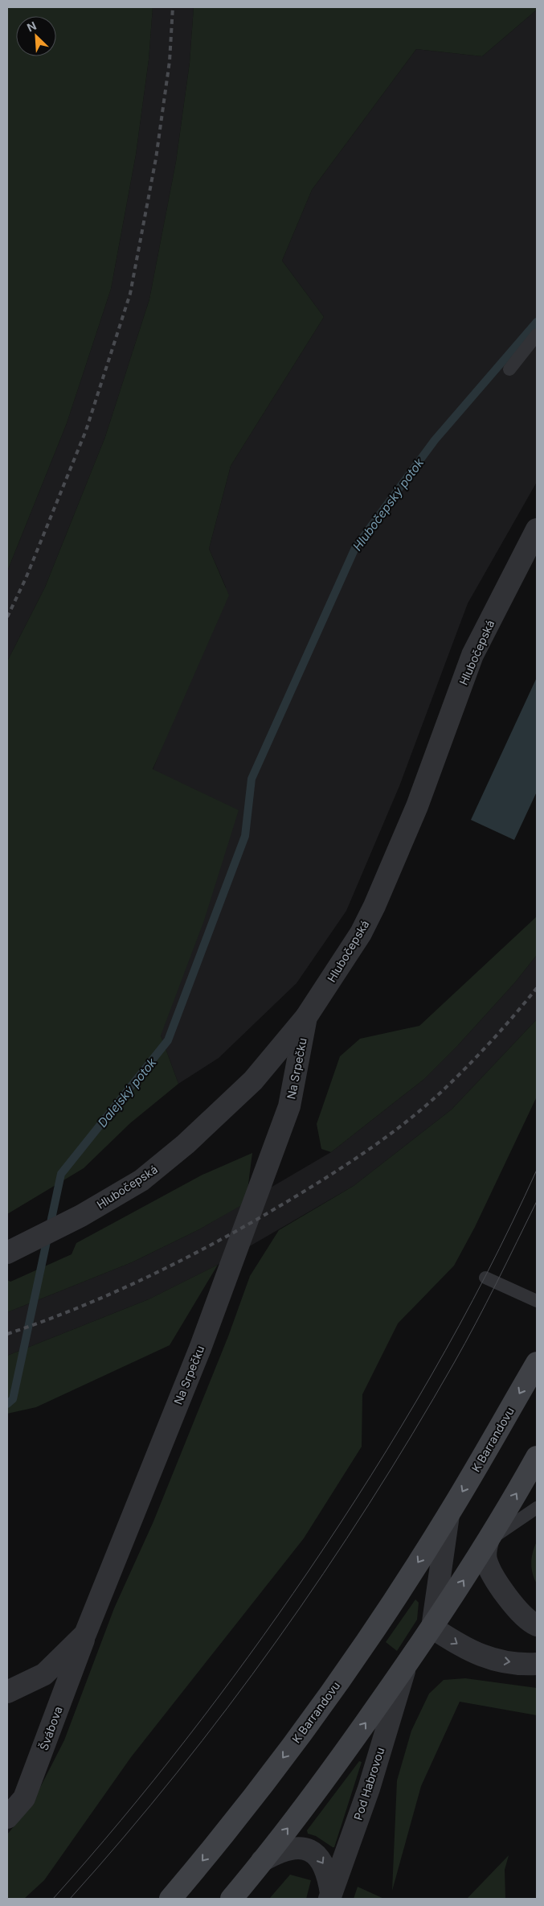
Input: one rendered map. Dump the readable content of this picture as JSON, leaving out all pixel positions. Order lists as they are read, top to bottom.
{
  "streets": {
    "main road": ["K Barrandovu"],
    "street": [
      "Hlubočepská",
      "Na Srpečku",
      "Švábova",
      "Pod Habrovou"
    ]
  },
  "crossings": [
    ["Hlubočepská", "Na Srpečku"],
    ["Na Srpečku", "Švábova"],
    ["K Barrandovu", "Pod Habrovou"]
  ],
  "water": ["Hlubočepský potok", "Dalejský potok"],
  "north": "top left"
}
